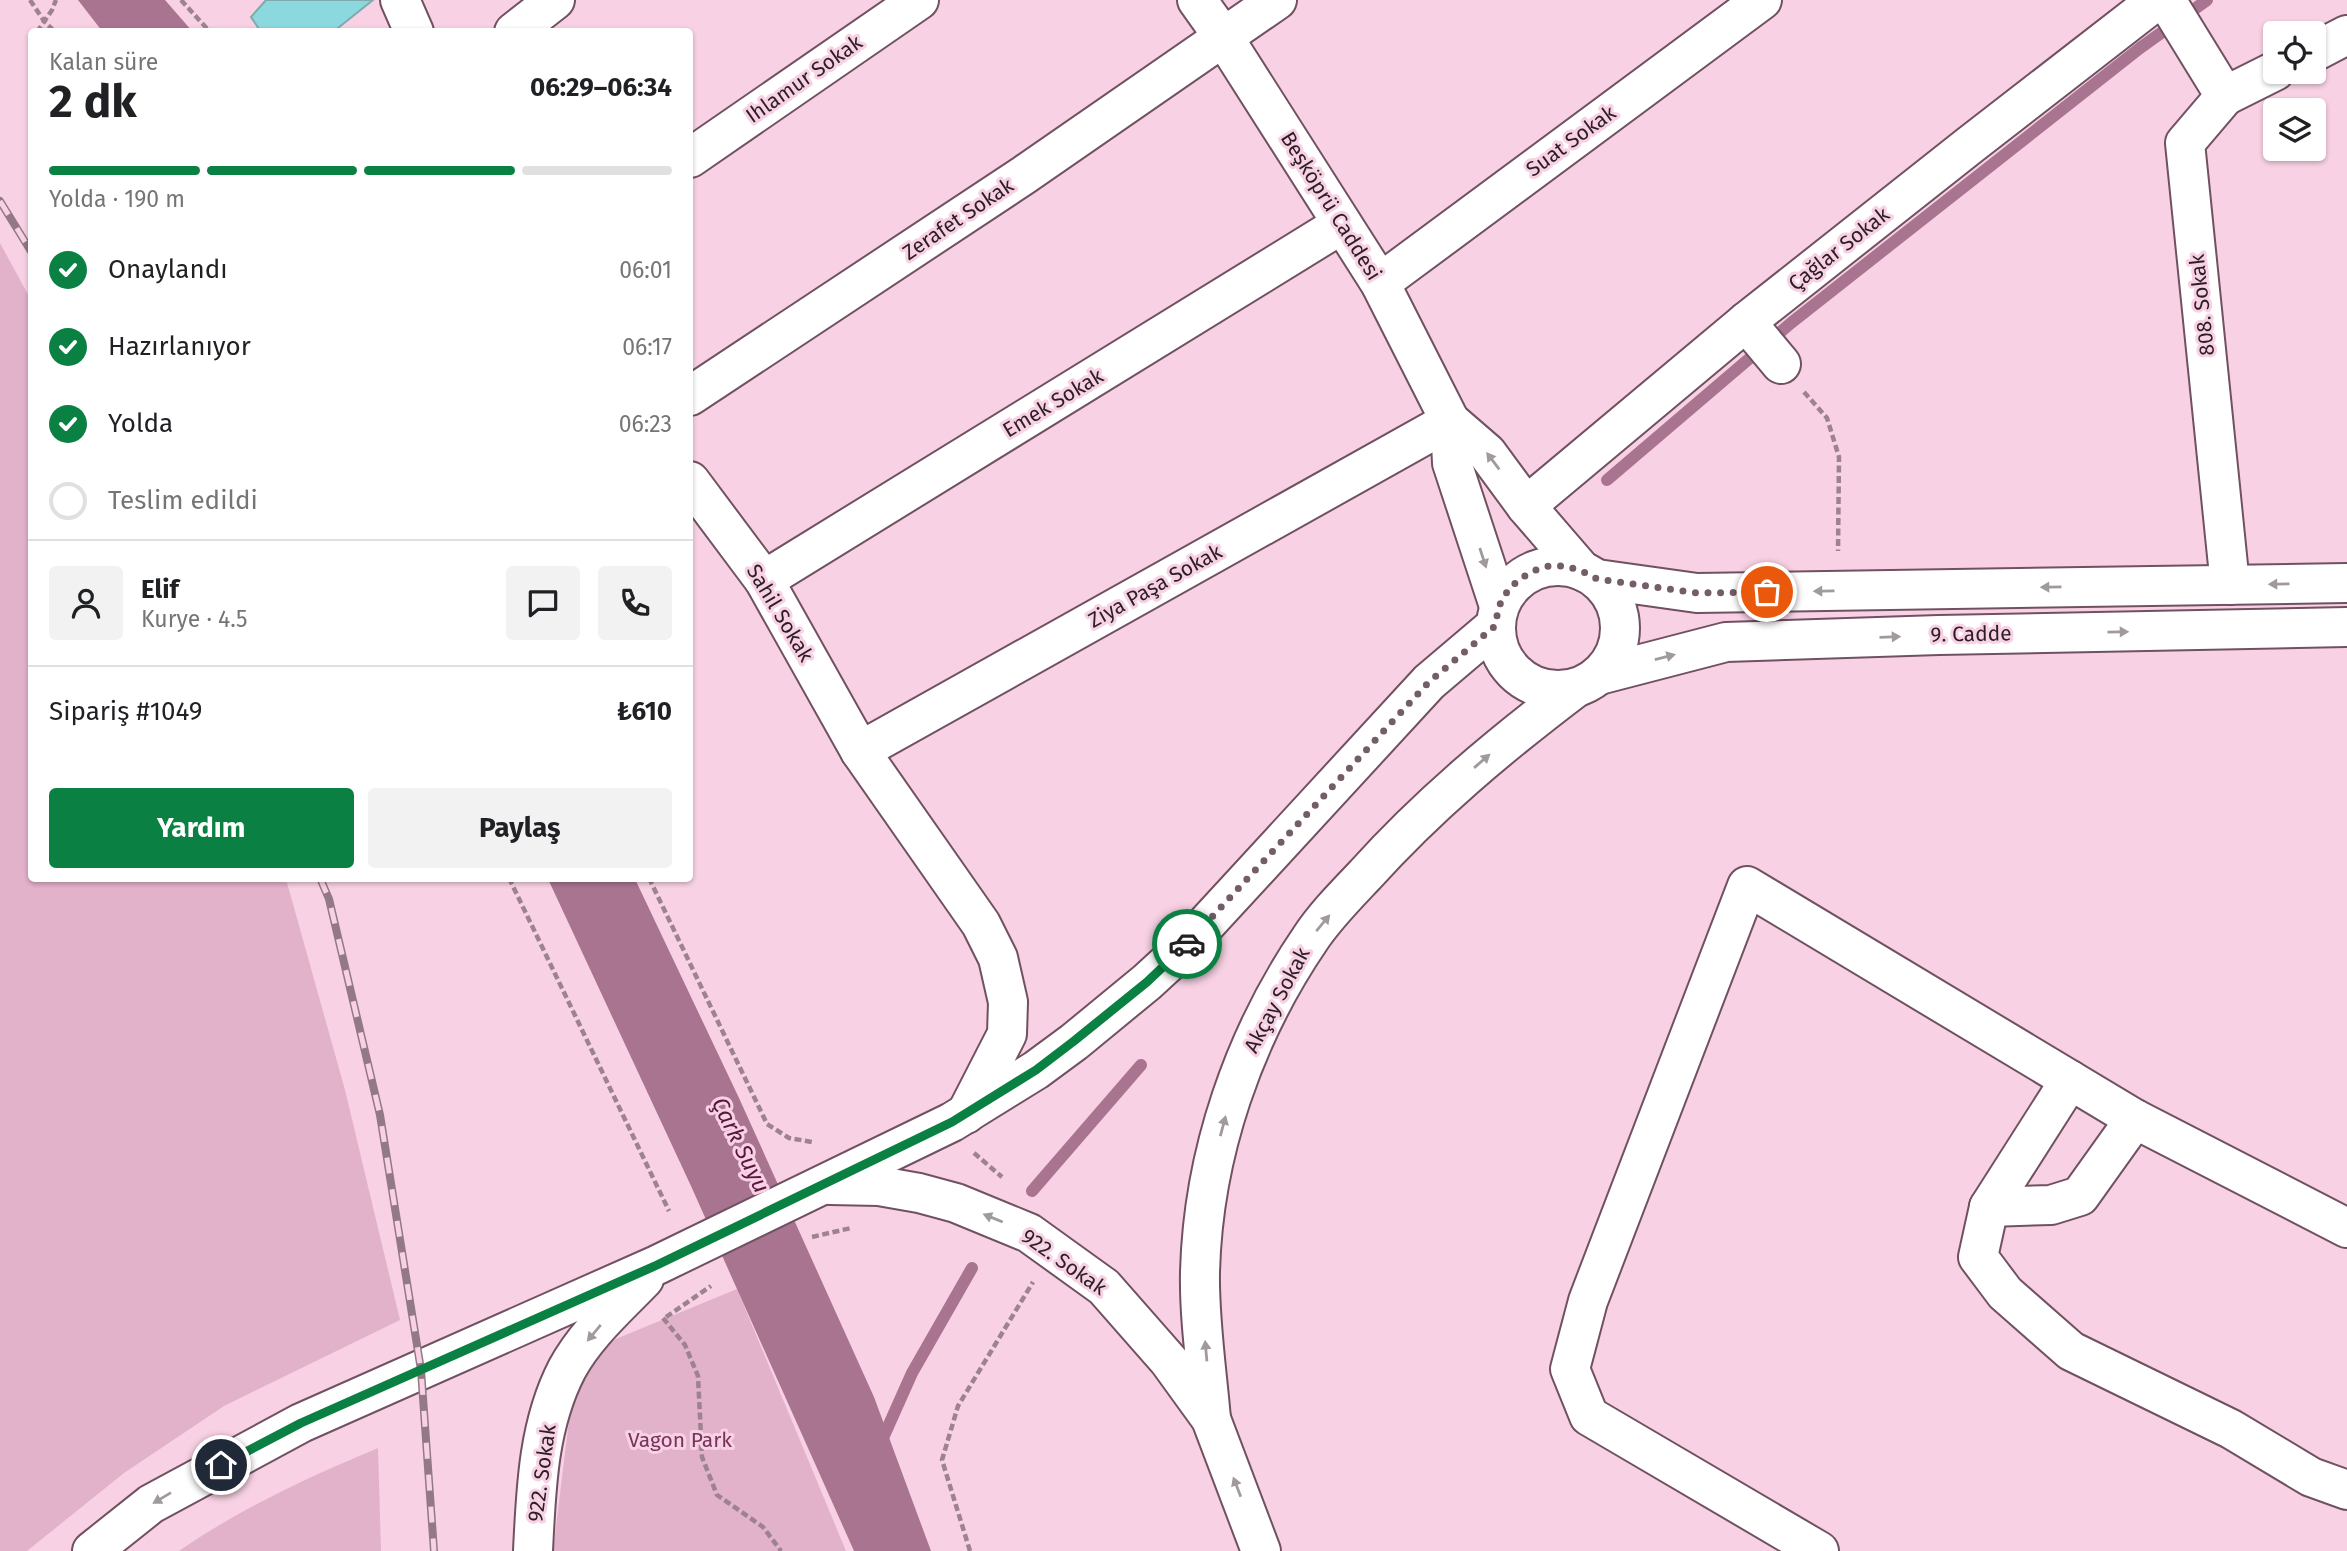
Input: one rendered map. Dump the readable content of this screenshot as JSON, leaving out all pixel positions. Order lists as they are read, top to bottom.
{
  "streets": {
    "street": [
      "Ihlamur Sokak",
      "Suat Sokak",
      "Beşköprü Caddesi",
      "Zerafet Sokak",
      "Çağlar Sokak",
      "808. Sokak",
      "Emek Sokak",
      "Ziya Paşa Sokak",
      "Sahil Sokak",
      "9. Cadde",
      "Akçay Sokak",
      "922. Sokak"
    ]
  },
  "crossings": [
    ["Suat Sokak", "Beşköprü Caddesi"],
    ["Beşköprü Caddesi", "Zerafet Sokak"],
    ["Beşköprü Caddesi", "Emek Sokak"],
    ["Beşköprü Caddesi", "Ziya Paşa Sokak"],
    ["Emek Sokak", "Sahil Sokak"],
    ["Ziya Paşa Sokak", "Sahil Sokak"],
    ["9. Cadde", "Akçay Sokak"],
    ["Akçay Sokak", "922. Sokak"]
  ],
  "water": ["Çark Suyu"],
  "parks": ["Vagon Park"],
  "page": {
    "heading": ["2 dk", "Kalan süre", "06:29–06:34"],
    "panel": [
      "Elif",
      "Kurye · 4.5",
      "Sipariş #1049",
      "₺610"
    ],
    "bar": "Yolda · 190 m",
    "list": [
      ["Onaylandı", "06:01"],
      ["Hazırlanıyor", "06:17"],
      ["Yolda", "06:23"],
      "Teslim edildi"
    ],
    "buttons": ["Yardım", "Paylaş"]
  }
}
